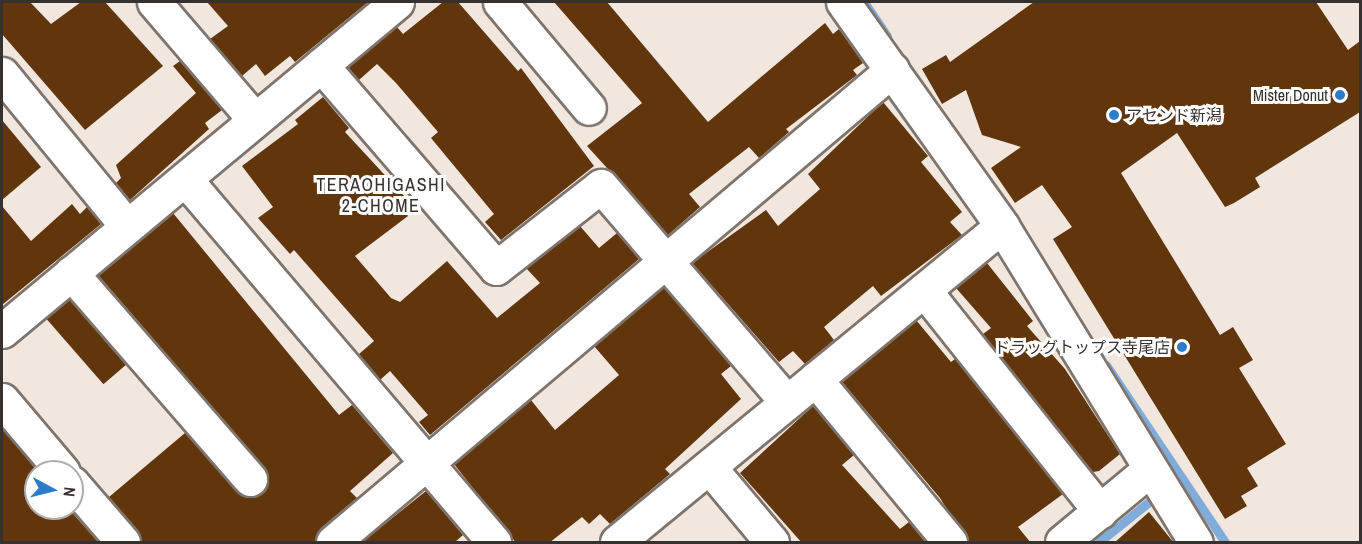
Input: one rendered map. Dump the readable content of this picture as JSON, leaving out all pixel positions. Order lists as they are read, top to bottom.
{
  "districts": ["TERAOHIGASHI 2-CHOME"],
  "places": ["Mister Donut", "アセンド新潟", "ドラッグトップス寺尾店"],
  "north": "right"
}
